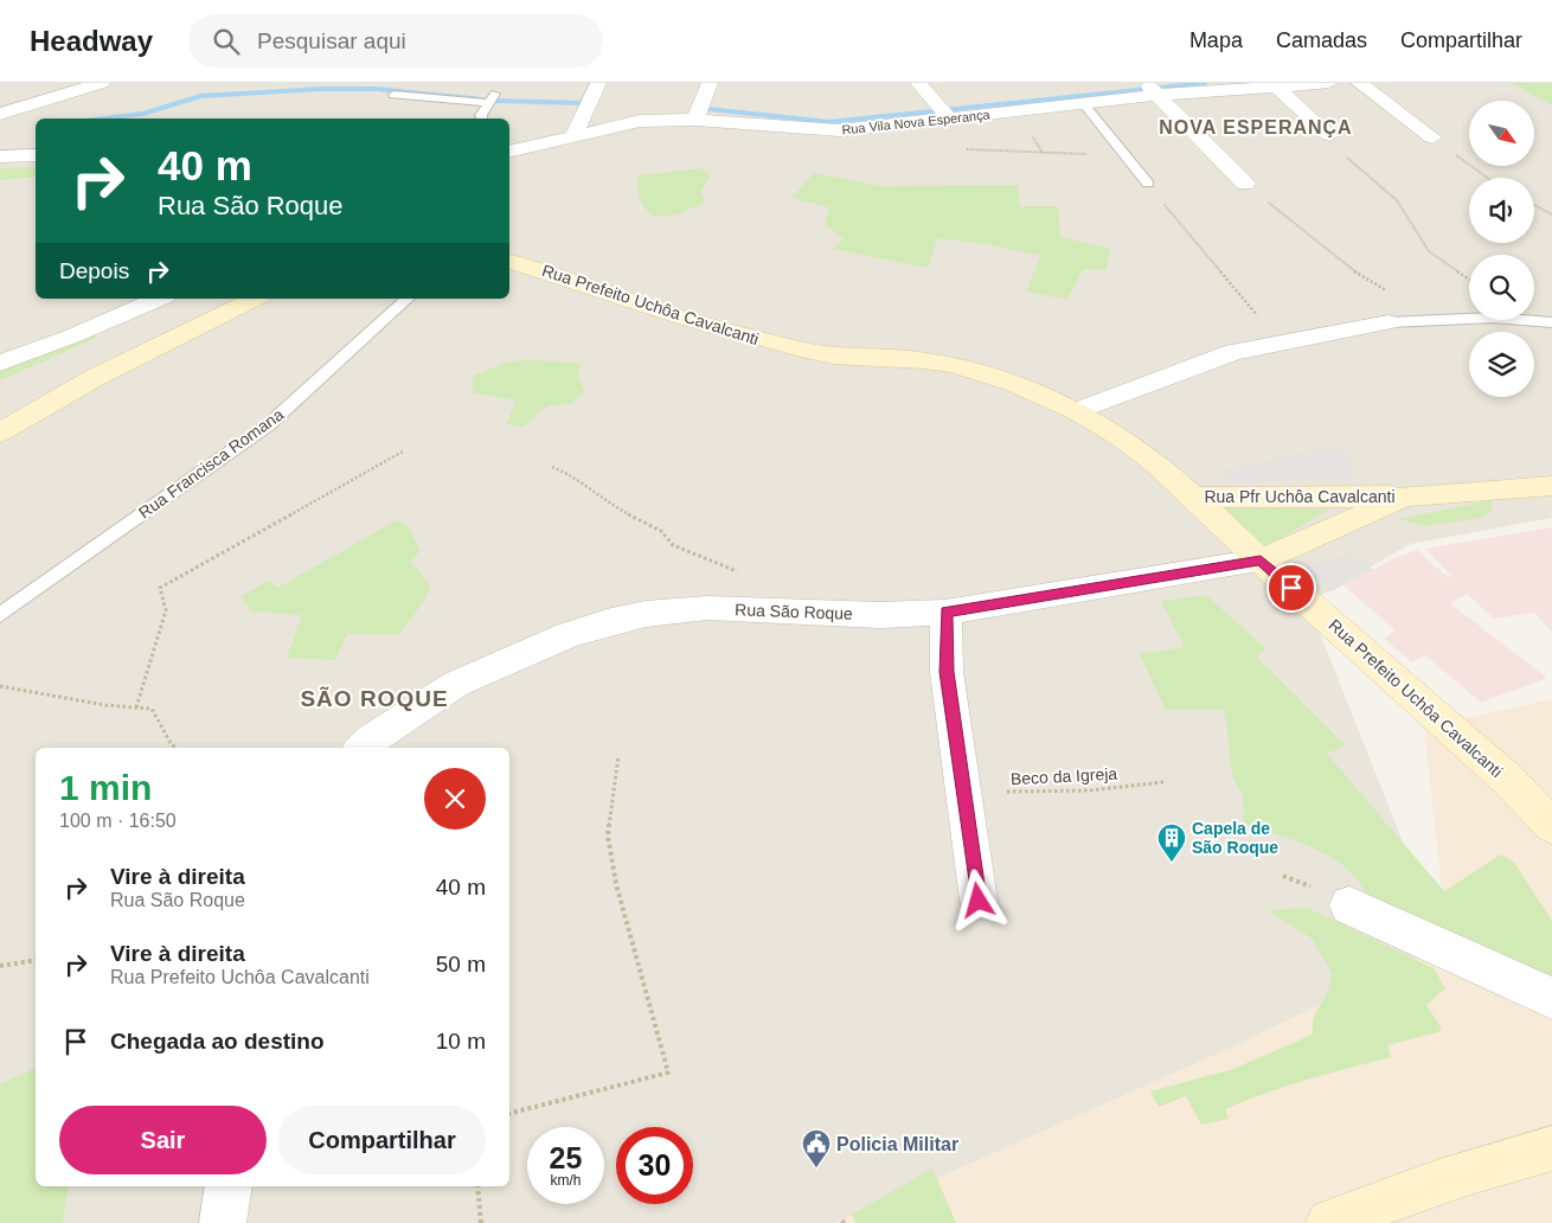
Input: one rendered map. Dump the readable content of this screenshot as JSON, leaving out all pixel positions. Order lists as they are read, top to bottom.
{
  "streets": {
    "street": [
      "Rua Vila Nova Esperança",
      "Rua Prefeito Uchôa Cavalcanti",
      "Rua Pfr Uchôa Cavalcanti",
      "Rua São Roque"
    ],
    "lane": ["Rua Francisca Romana"],
    "path": ["Beco da Igreja"]
  },
  "crossings": [
    ["Rua Prefeito Uchôa Cavalcanti", "Rua Pfr Uchôa Cavalcanti"],
    ["Rua Prefeito Uchôa Cavalcanti", "Rua São Roque"]
  ],
  "districts": ["NOVA ESPERANÇA", "SÃO ROQUE"],
  "places": {
    "building": ["Capela de São Roque"],
    "public building": ["Policia Militar"]
  },
  "north": "bottom right",
  "page": {
    "header": "Headway",
    "search": "Pesquisar aqui",
    "nav": ["Mapa", "Camadas", "Compartilhar"],
    "turn": ["40 m", "Rua São Roque"],
    "then": "Depois",
    "heading": ["1 min", "100 m · 16:50"],
    "list": [
      {
        "name": "Vire à direita",
        "note": "Rua São Roque",
        "value": "40 m"
      },
      {
        "name": "Vire à direita",
        "note": "Rua Prefeito Uchôa Cavalcanti",
        "value": "50 m"
      },
      {
        "name": "Chegada ao destino",
        "value": "10 m"
      }
    ],
    "buttons": ["Sair", "Compartilhar"],
    "speed": "25 km/h",
    "limit": "30"
  }
}
